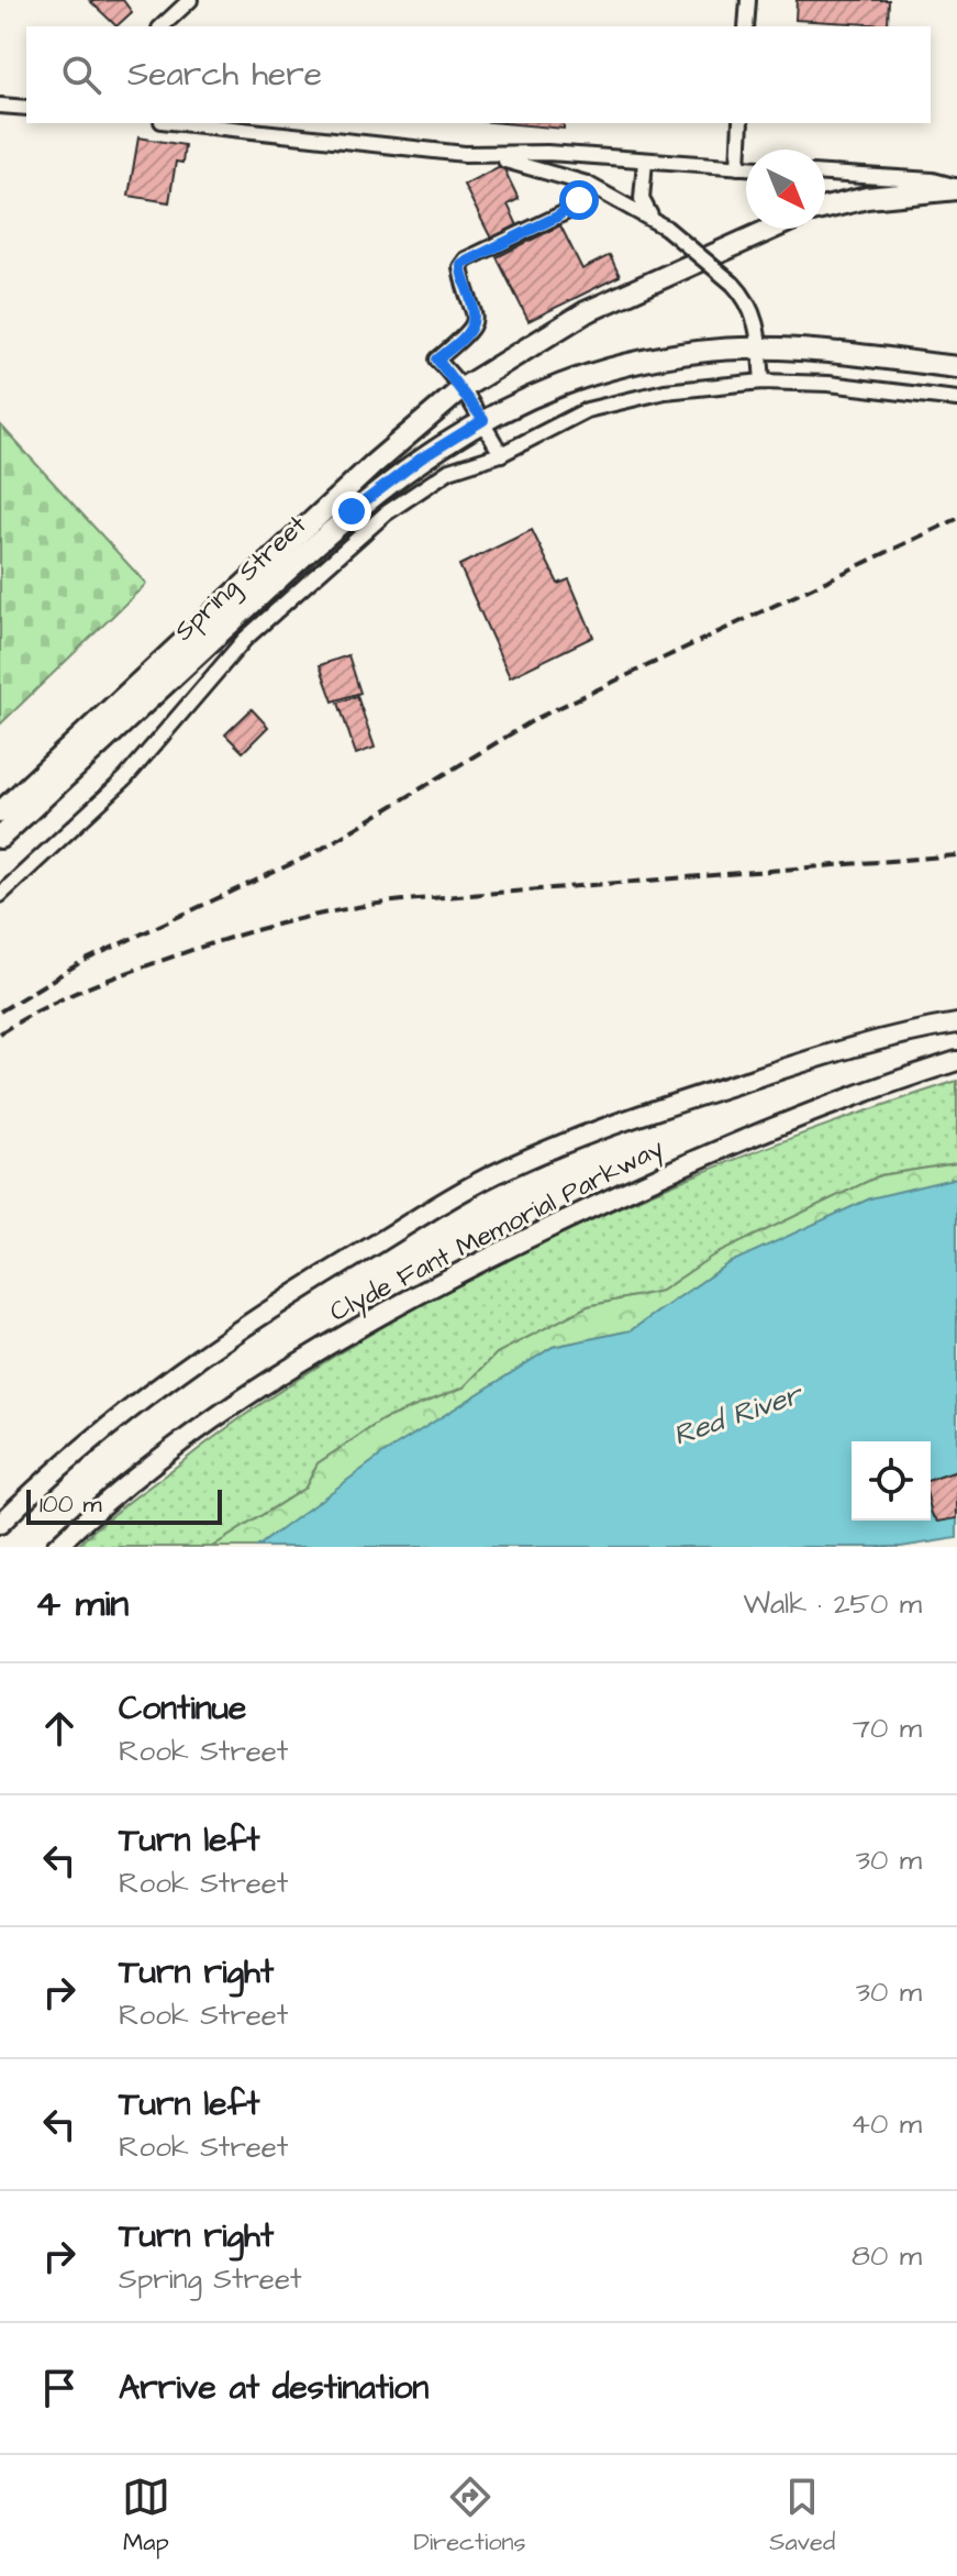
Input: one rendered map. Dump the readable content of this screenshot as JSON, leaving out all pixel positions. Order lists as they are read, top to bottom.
{
  "streets": {
    "main road": ["Spring Street", "Clyde Fant Memorial Parkway"]
  },
  "water": ["Red River"],
  "scale_bar": "100 m",
  "north": "bottom right",
  "page": {
    "search": "Search here",
    "scale": "100 m",
    "heading": ["4 min", "Walk · 250 m"],
    "list": [
      ["Continue", "Rook Street", "70 m"],
      ["Turn left", "Rook Street", "30 m"],
      ["Turn right", "Rook Street", "30 m"],
      ["Turn left", "Rook Street", "40 m"],
      ["Turn right", "Spring Street", "80 m"],
      "Arrive at destination"
    ],
    "nav": ["Map", "Directions", "Saved"]
  }
}
